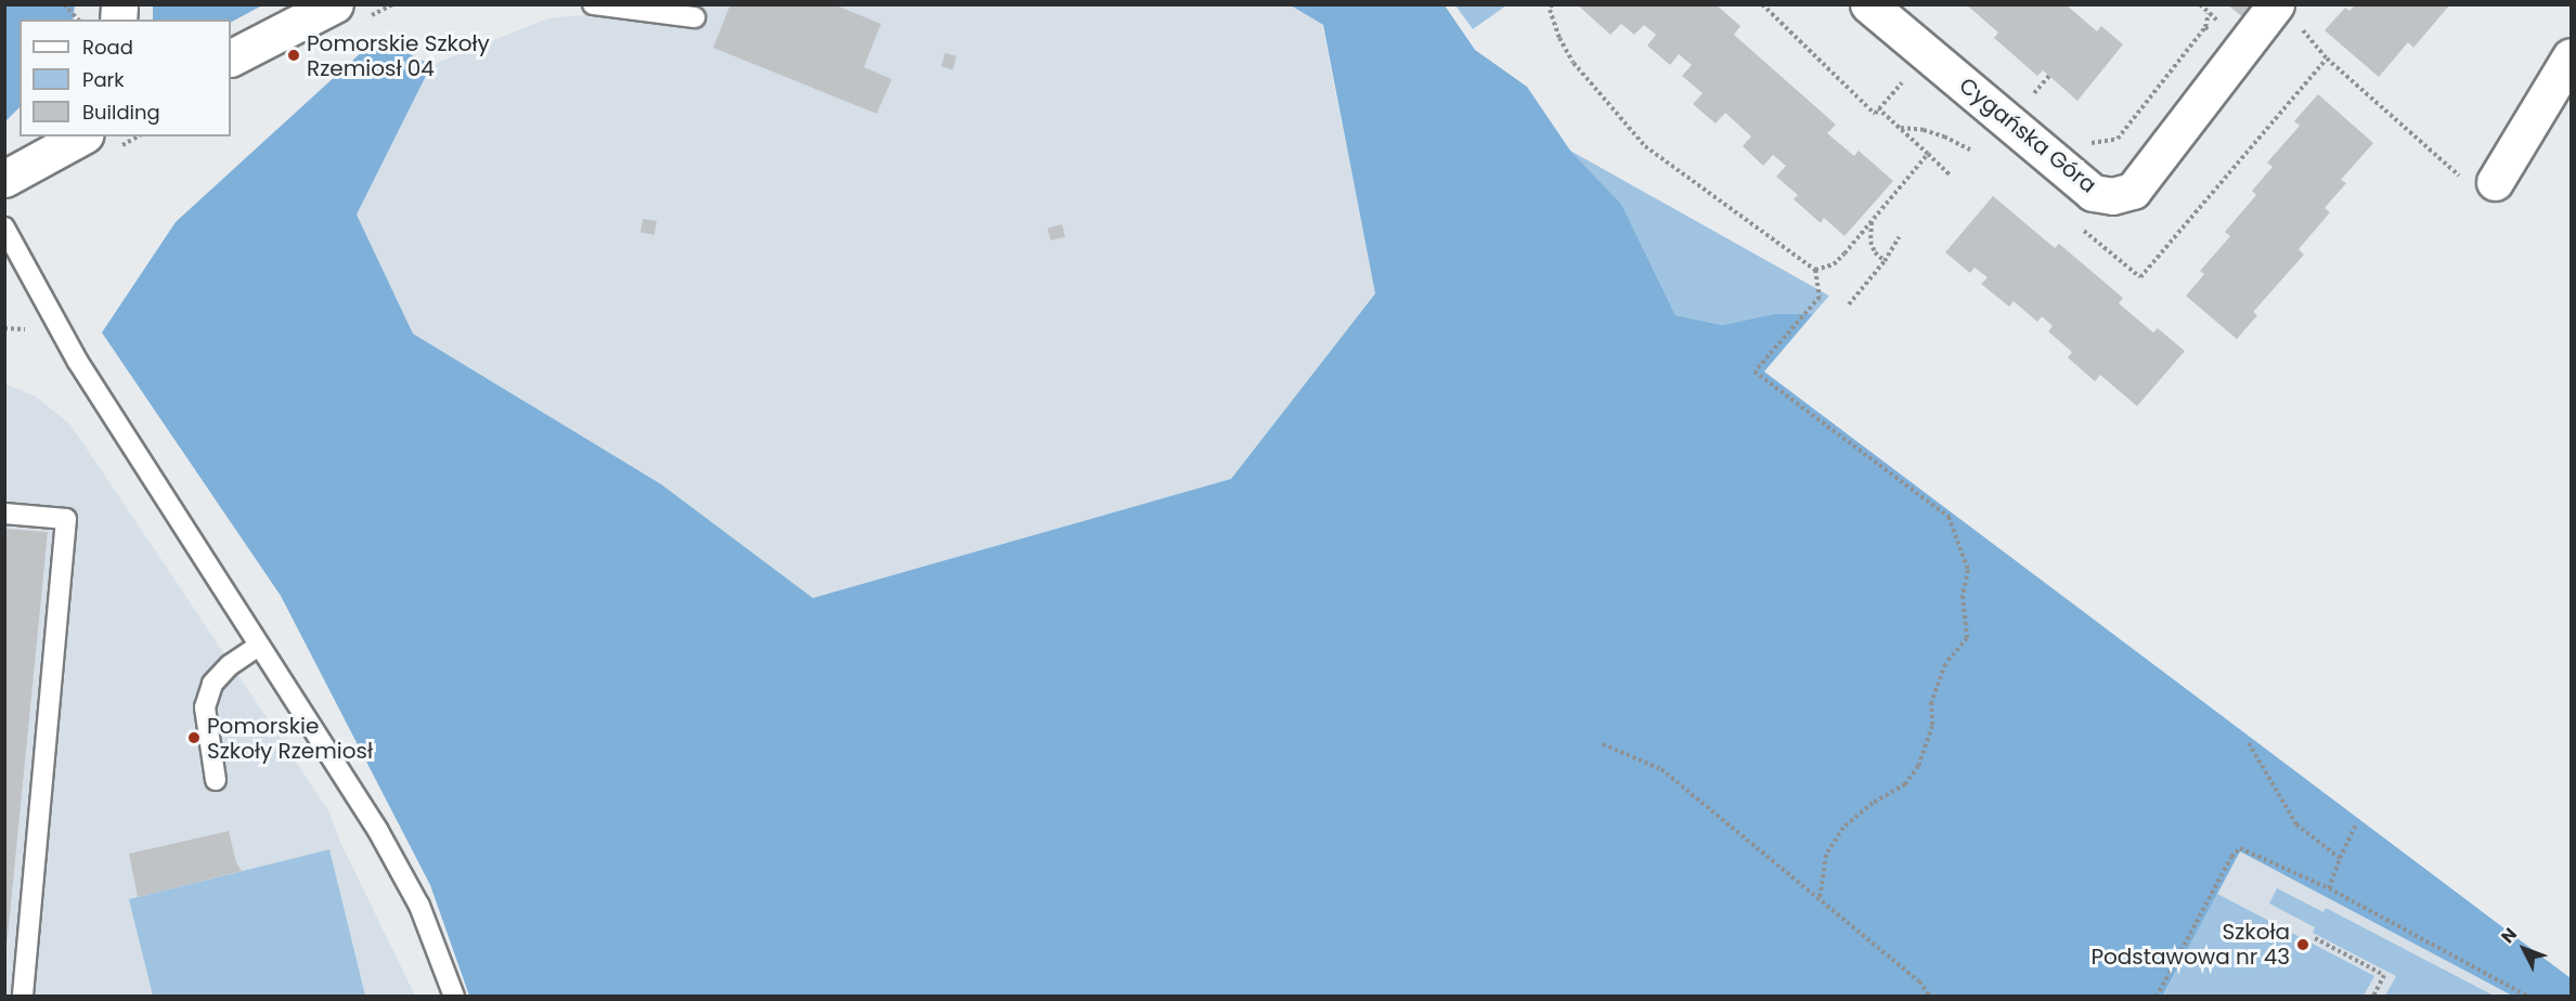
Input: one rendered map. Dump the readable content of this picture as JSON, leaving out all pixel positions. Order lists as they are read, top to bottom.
{
  "streets": {
    "street": ["Cygańska Góra"]
  },
  "places": ["Pomorskie Szkoły Rzemiosł 04", "Pomorskie Szkoły Rzemiosł", "Szkoła Podstawowa nr 43"],
  "legend": ["Road", "Park", "Building"],
  "north": "top left"
}
